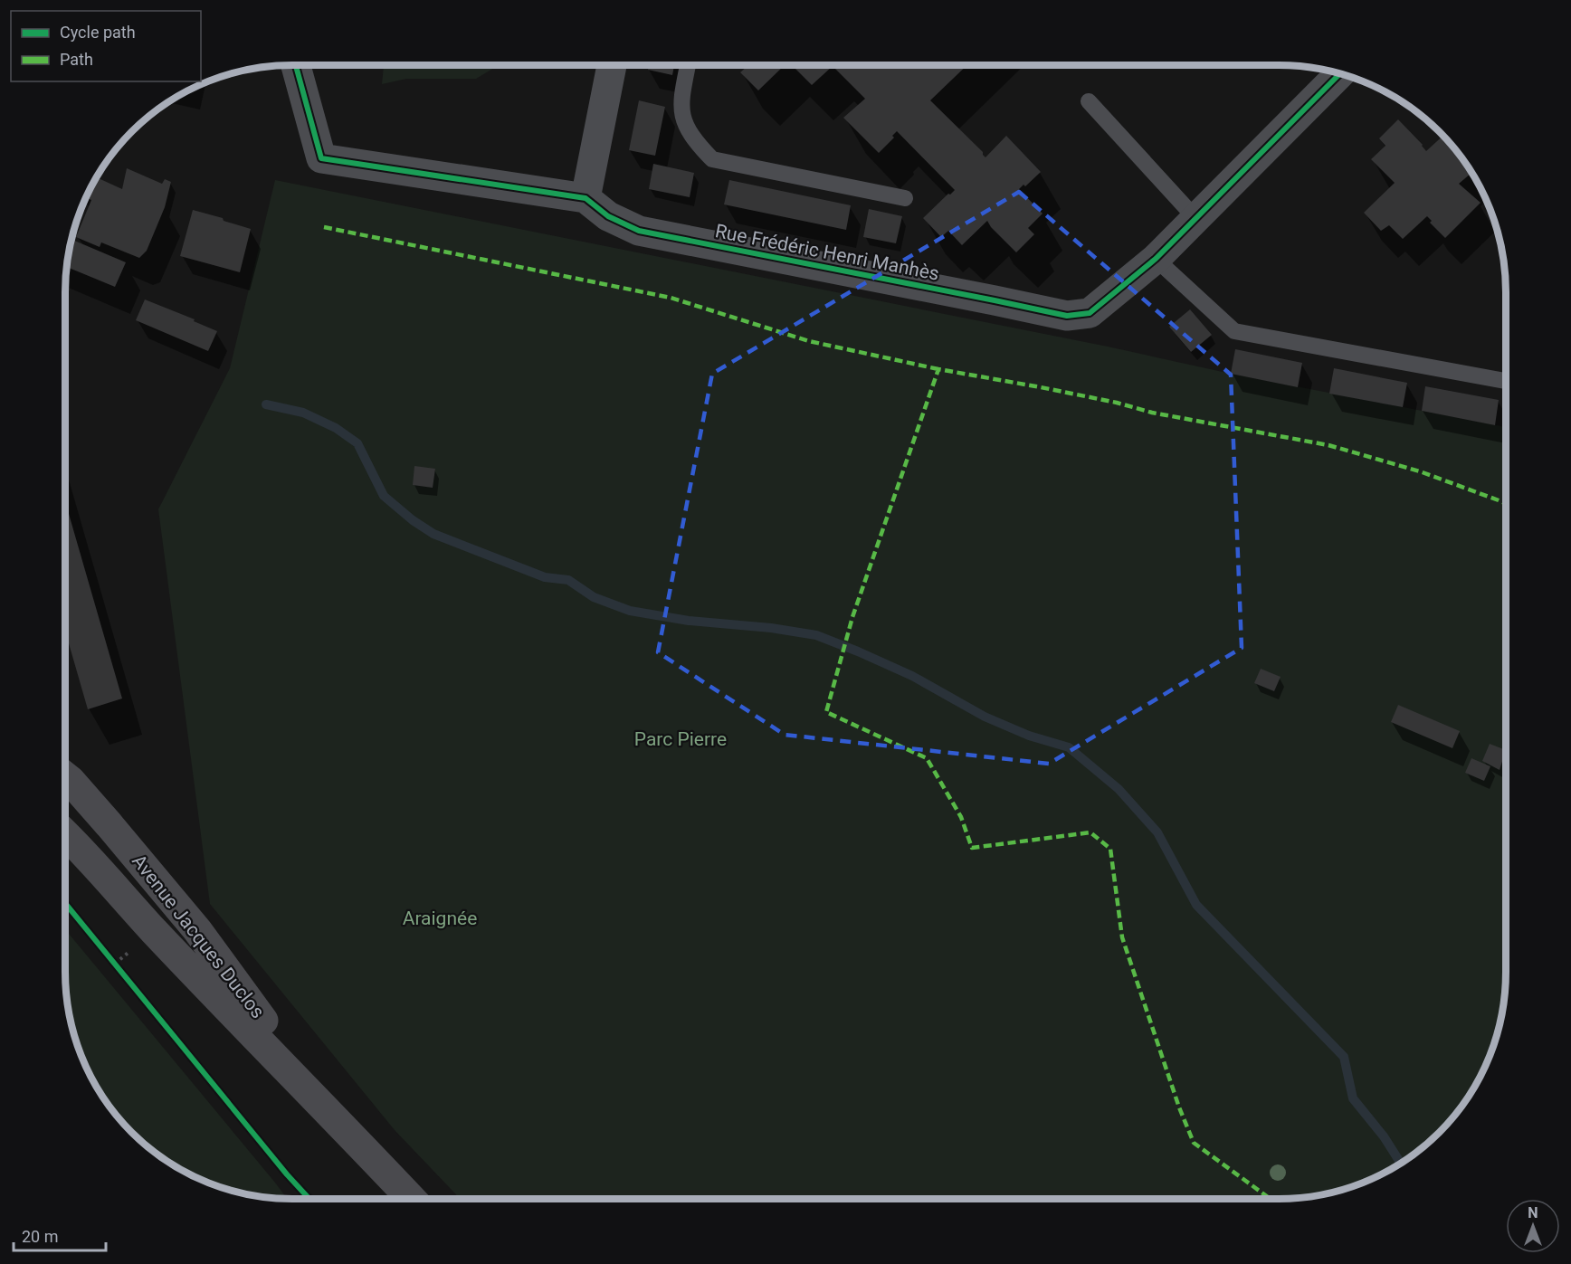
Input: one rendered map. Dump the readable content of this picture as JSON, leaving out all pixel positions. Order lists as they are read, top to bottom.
{
  "streets": {
    "main road": ["Avenue Jacques Duclos"],
    "street": ["Rue Frédéric Henri Manhès"]
  },
  "parks": ["Parc Pierre", "Araignée"],
  "legend": ["Cycle path", "Path"],
  "scale_bar": "20 m",
  "north": "top"
}
